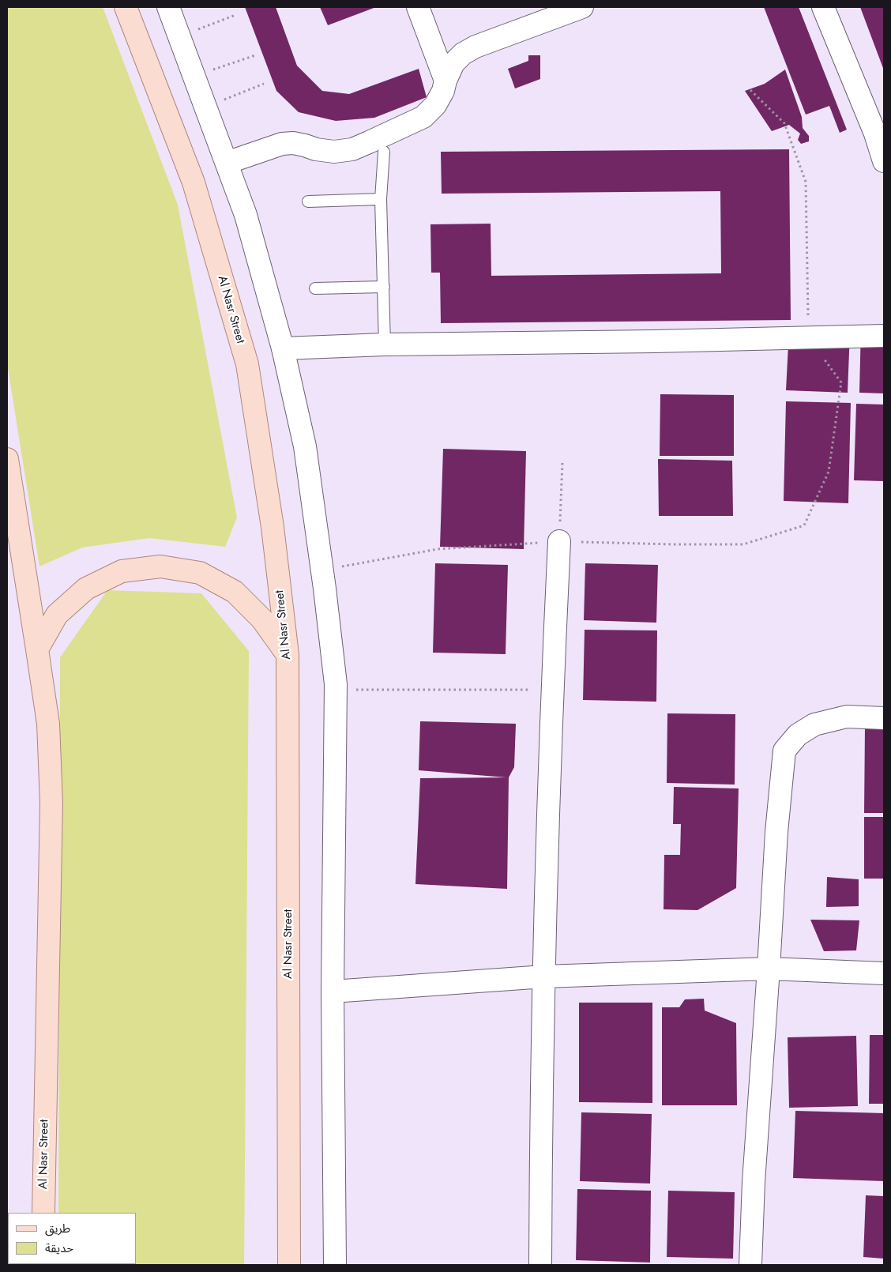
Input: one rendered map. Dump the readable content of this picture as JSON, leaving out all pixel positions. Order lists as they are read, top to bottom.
{
  "streets": {
    "main road": ["Al Nasr Street"]
  },
  "legend": ["طريق", "حديقة"]
}
